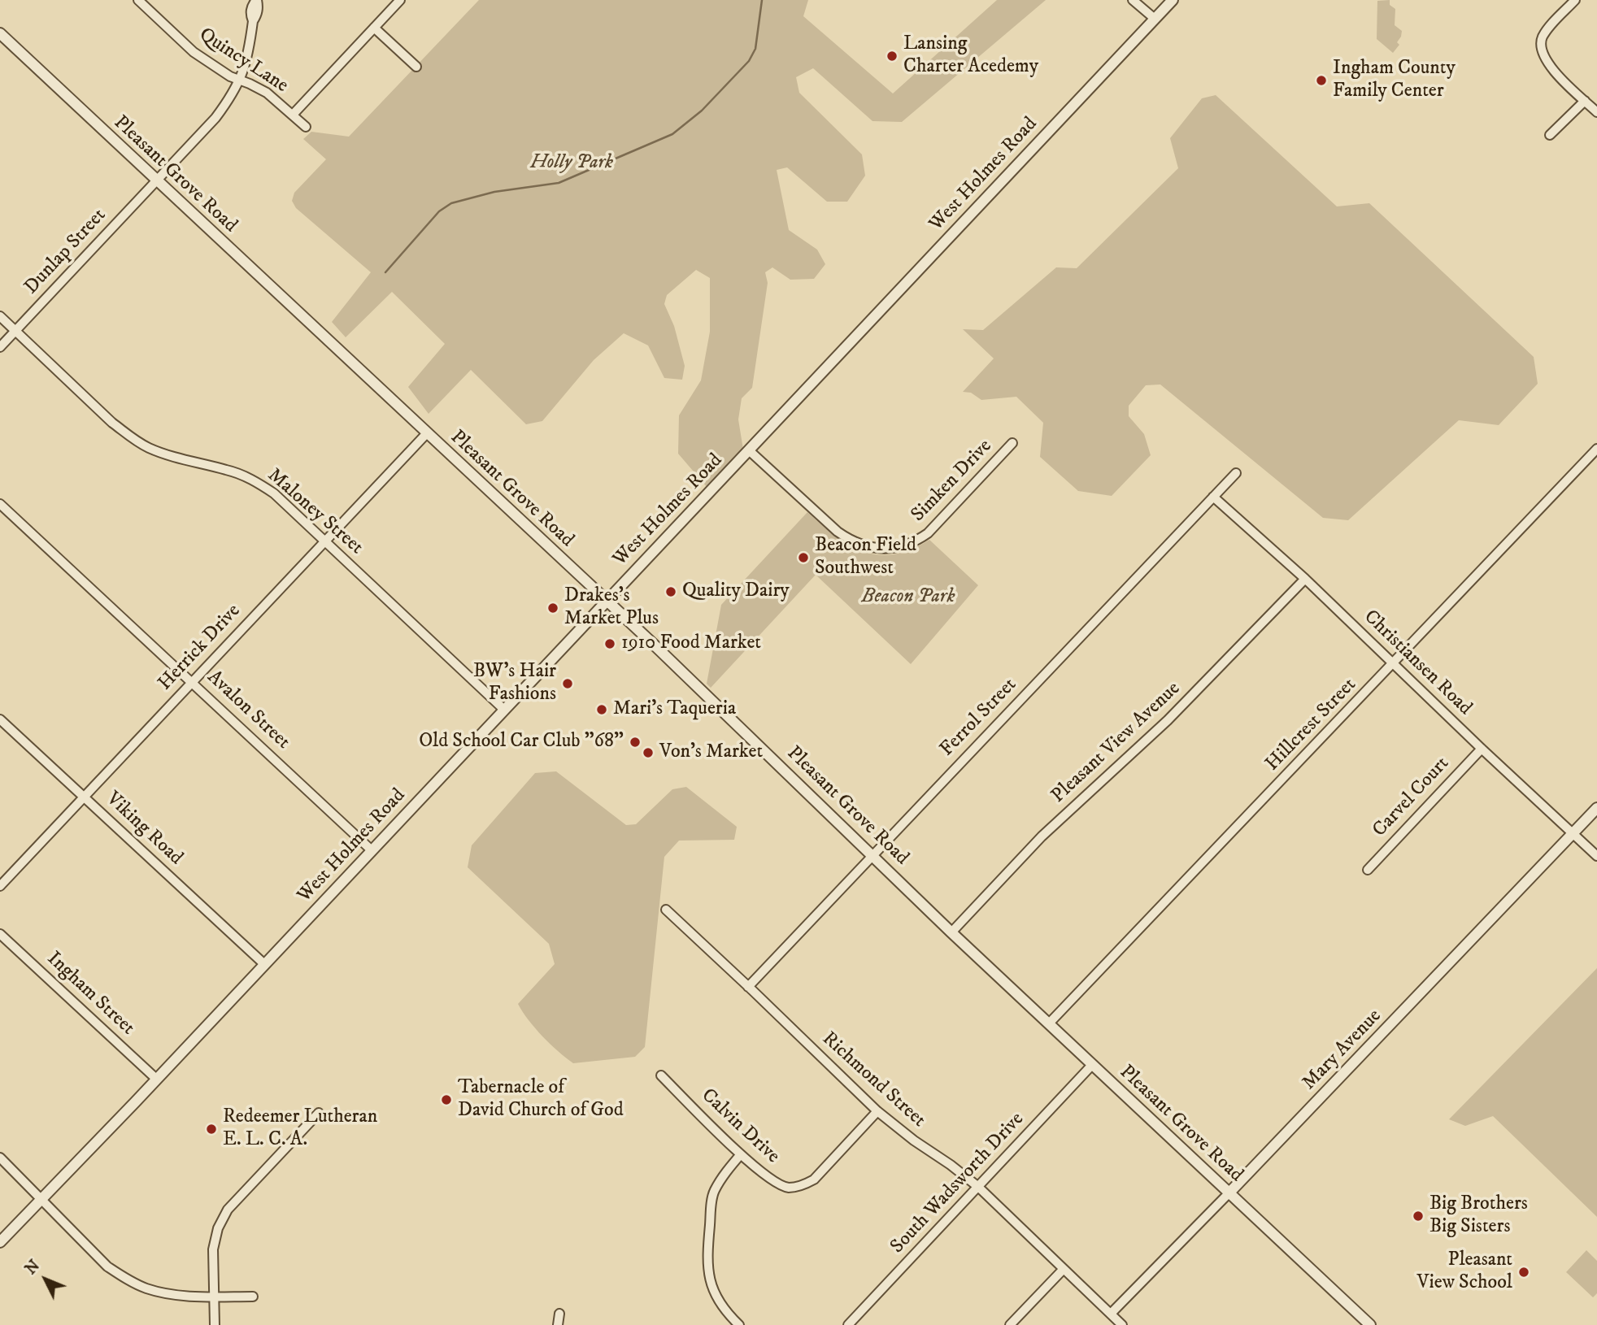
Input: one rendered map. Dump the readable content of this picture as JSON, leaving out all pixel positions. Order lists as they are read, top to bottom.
{
  "streets": {
    "street": [
      "Quincy Lane",
      "Pleasant Grove Road",
      "West Holmes Road",
      "Dunlap Street",
      "Simken Drive",
      "Maloney Street",
      "Herrick Drive",
      "Christiansen Road",
      "Avalon Street",
      "Ferrol Street",
      "Hillcrest Street",
      "Pleasant View Avenue",
      "Carvel Court",
      "Viking Road",
      "Ingham Street",
      "Mary Avenue",
      "Richmond Street",
      "Calvin Drive",
      "South Wadsworth Drive"
    ]
  },
  "crossings": [
    ["Quincy Lane", "Dunlap Street"],
    ["Pleasant Grove Road", "West Holmes Road"],
    ["Pleasant Grove Road", "Dunlap Street"],
    ["Pleasant Grove Road", "Herrick Drive"],
    ["Pleasant Grove Road", "Ferrol Street"],
    ["Pleasant Grove Road", "Hillcrest Street"],
    ["Pleasant Grove Road", "Pleasant View Avenue"],
    ["Pleasant Grove Road", "Mary Avenue"],
    ["Pleasant Grove Road", "South Wadsworth Drive"],
    ["West Holmes Road", "Simken Drive"],
    ["West Holmes Road", "Maloney Street"],
    ["West Holmes Road", "Avalon Street"],
    ["West Holmes Road", "Viking Road"],
    ["West Holmes Road", "Ingham Street"],
    ["Dunlap Street", "Maloney Street"],
    ["Maloney Street", "Herrick Drive"],
    ["Herrick Drive", "Avalon Street"],
    ["Herrick Drive", "Viking Road"],
    ["Christiansen Road", "Ferrol Street"],
    ["Christiansen Road", "Hillcrest Street"],
    ["Christiansen Road", "Pleasant View Avenue"],
    ["Christiansen Road", "Carvel Court"],
    ["Christiansen Road", "Mary Avenue"],
    ["Ferrol Street", "Richmond Street"],
    ["Mary Avenue", "Richmond Street"],
    ["Richmond Street", "Calvin Drive"],
    ["Richmond Street", "South Wadsworth Drive"]
  ],
  "parks": ["Holly Park", "Beacon Park"],
  "places": [
    "Lansing Charter Acedemy",
    "Ingham County Family Center",
    "Beacon Field Southwest",
    "Quality Dairy",
    "Drakes's Market Plus",
    "1910 Food Market",
    "BW's Hair Fashions",
    "Mari's Taqueria",
    "Old School Car Club \"68\"",
    "Von's Market",
    "Tabernacle of David Church of God",
    "Redeemer Lutheran E. L. C. A.",
    "Big Brothers Big Sisters",
    "Pleasant View School"
  ],
  "north": "top left"
}
